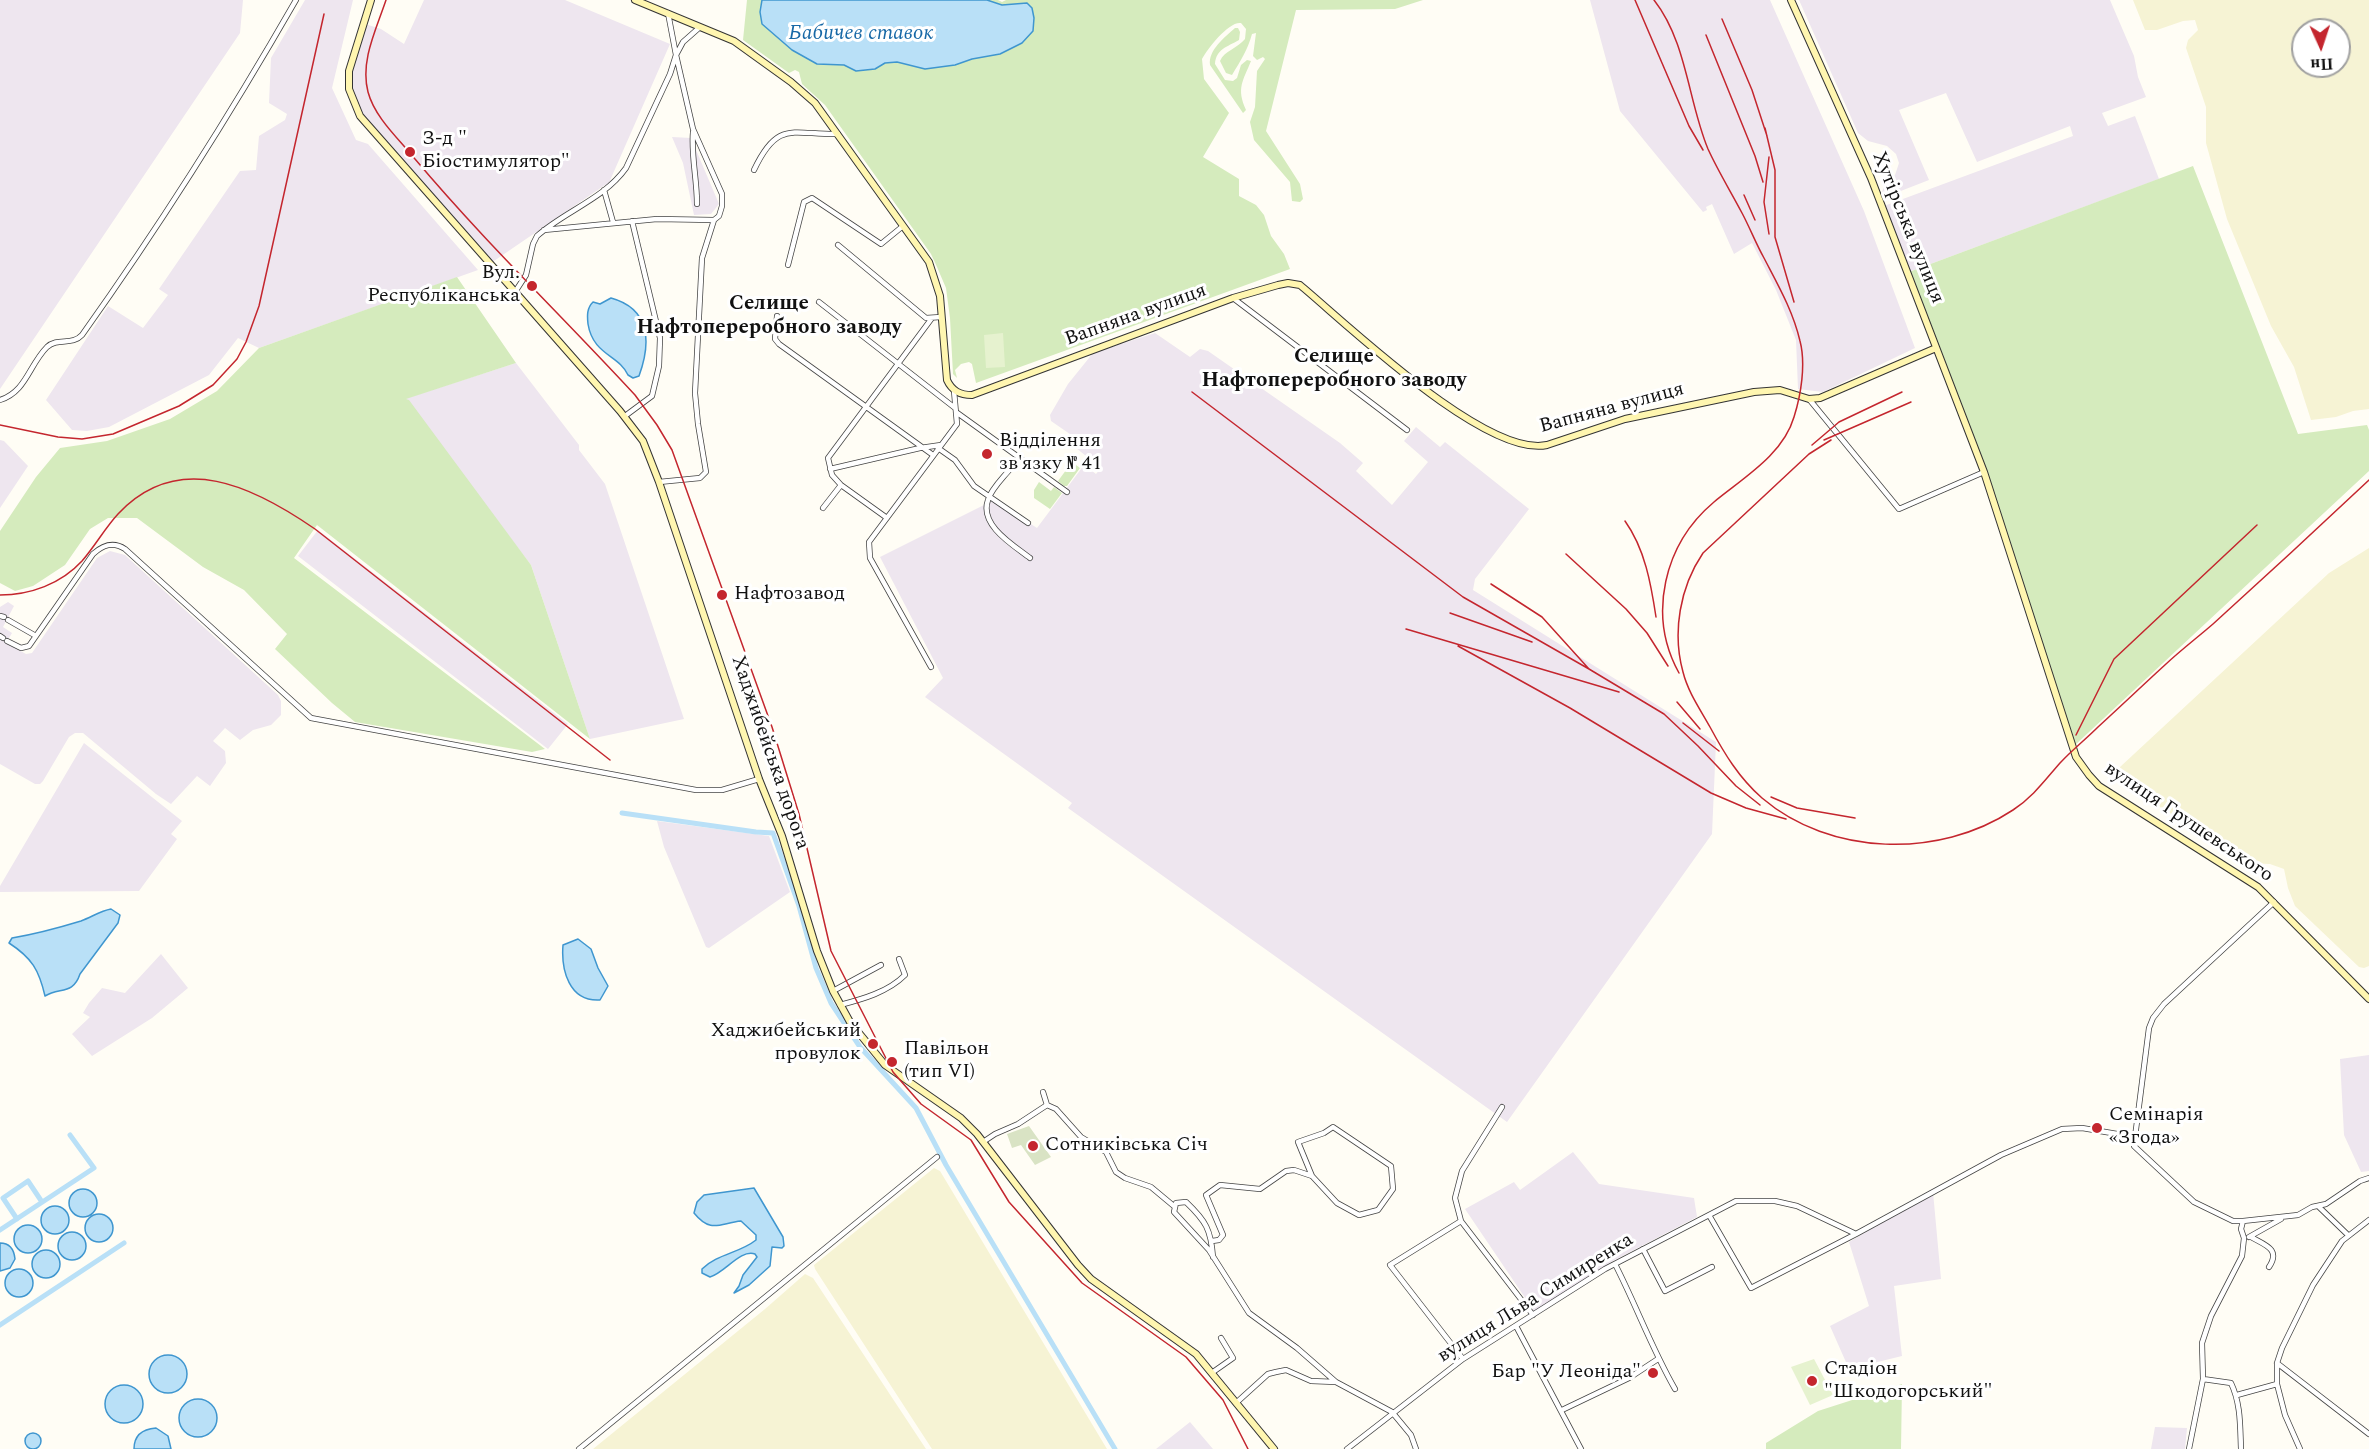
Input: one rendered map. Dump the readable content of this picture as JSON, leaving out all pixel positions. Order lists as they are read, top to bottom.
{
  "streets": {
    "street": [
      "Хутірська вулиця",
      "Вапняна вулиця",
      "Хаджибейська дорога",
      "вулиця Грушевського",
      "вулиця Льва Симиренка"
    ]
  },
  "crossings": [
    ["Хутірська вулиця", "вулиця Грушевського"]
  ],
  "districts": ["Селище Нафтопереробного заводу", "Селище Нафтопереробного заводу"],
  "water": ["Бабичев ставок"],
  "places": [
    "З-д \" Біостимулятор\"",
    "Вул. Республіканська",
    "Відділення зв'язку № 41",
    "Нафтозавод",
    "Хаджибейський провулок",
    "Павільон (тип VI)",
    "Семінарія «Згода»",
    "Сотниківська Січ",
    "Бар \"У Леоніда\"",
    "Стадіон \"Шкодогорський\""
  ],
  "north": "bottom"
}
